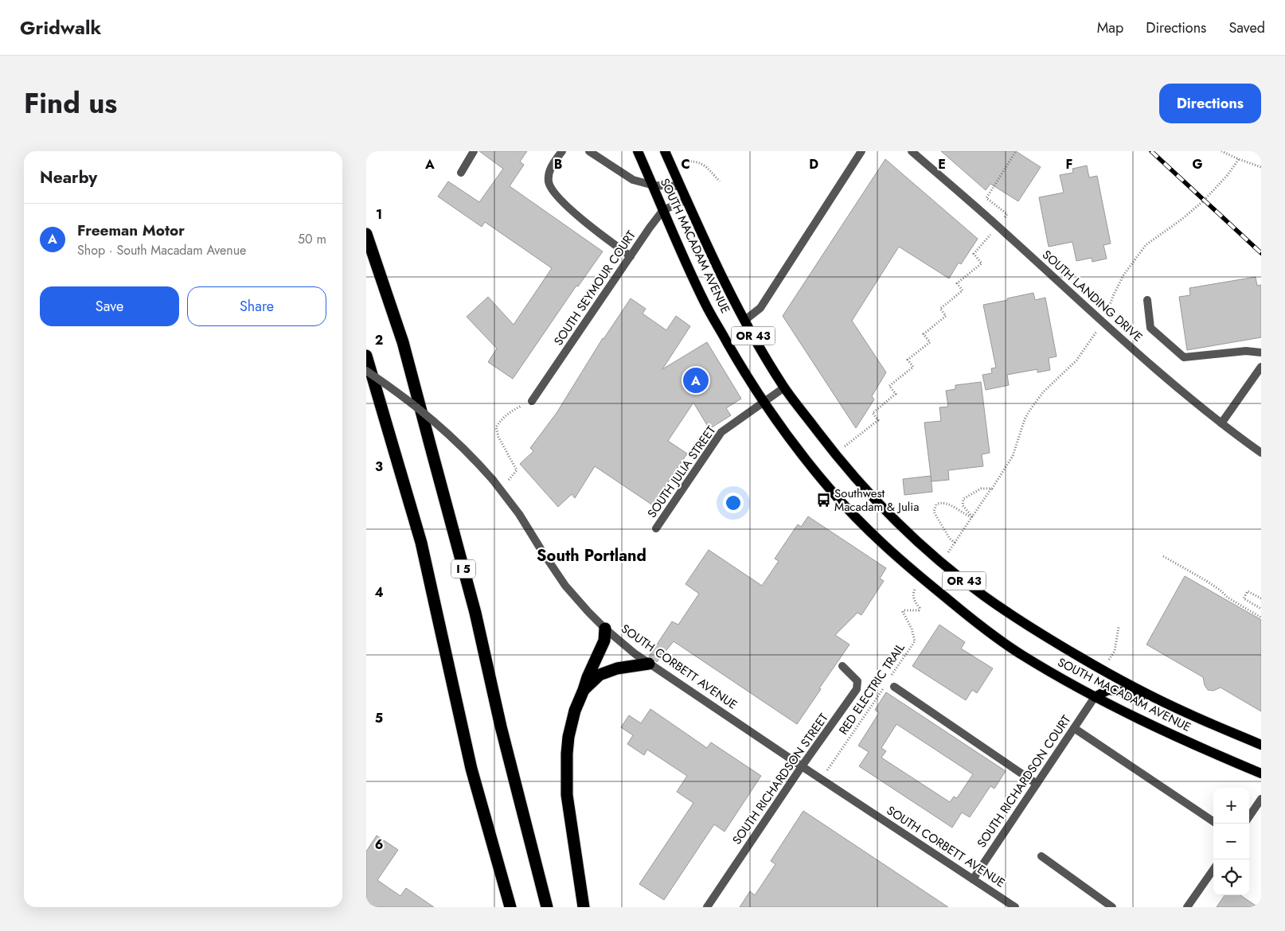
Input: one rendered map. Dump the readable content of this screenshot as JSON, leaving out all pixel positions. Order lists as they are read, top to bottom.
{
  "streets": {
    "highway": ["I 5"],
    "main road": ["SOUTH MACADAM AVENUE", "OR 43"],
    "street": [
      "SOUTH SEYMOUR COURT",
      "SOUTH LANDING DRIVE",
      "SOUTH JULIA STREET",
      "SOUTH CORBETT AVENUE",
      "SOUTH RICHARDSON STREET",
      "SOUTH RICHARDSON COURT"
    ],
    "path": ["RED ELECTRIC TRAIL"]
  },
  "crossings": [
    ["SOUTH MACADAM AVENUE", "SOUTH SEYMOUR COURT"],
    ["SOUTH MACADAM AVENUE", "SOUTH JULIA STREET"],
    ["SOUTH MACADAM AVENUE", "RED ELECTRIC TRAIL"],
    ["SOUTH MACADAM AVENUE", "SOUTH RICHARDSON COURT"],
    ["SOUTH CORBETT AVENUE", "RED ELECTRIC TRAIL"],
    ["SOUTH CORBETT AVENUE", "SOUTH RICHARDSON STREET"],
    ["SOUTH CORBETT AVENUE", "SOUTH RICHARDSON COURT"]
  ],
  "districts": ["South Portland"],
  "places": {
    "bus stop": ["Southwest Macadam & Julia"]
  },
  "page": {
    "header": "Gridwalk",
    "nav": ["Map", "Directions", "Saved"],
    "title": "Find us",
    "buttons": [
      "Directions",
      ["Save", "Share"]
    ],
    "heading": "Nearby",
    "list": [
      {
        "mark": "A",
        "name": "Freeman Motor",
        "note": "Shop · South Macadam Avenue",
        "value": "50 m"
      }
    ],
    "pins": "A",
    "map_buttons": ["+", "−"]
  },
  "grid": {
    "columns": [
      "A",
      "B",
      "C",
      "D",
      "E",
      "F",
      "G"
    ],
    "rows": [
      "1",
      "2",
      "3",
      "4",
      "5",
      "6"
    ]
  }
}
